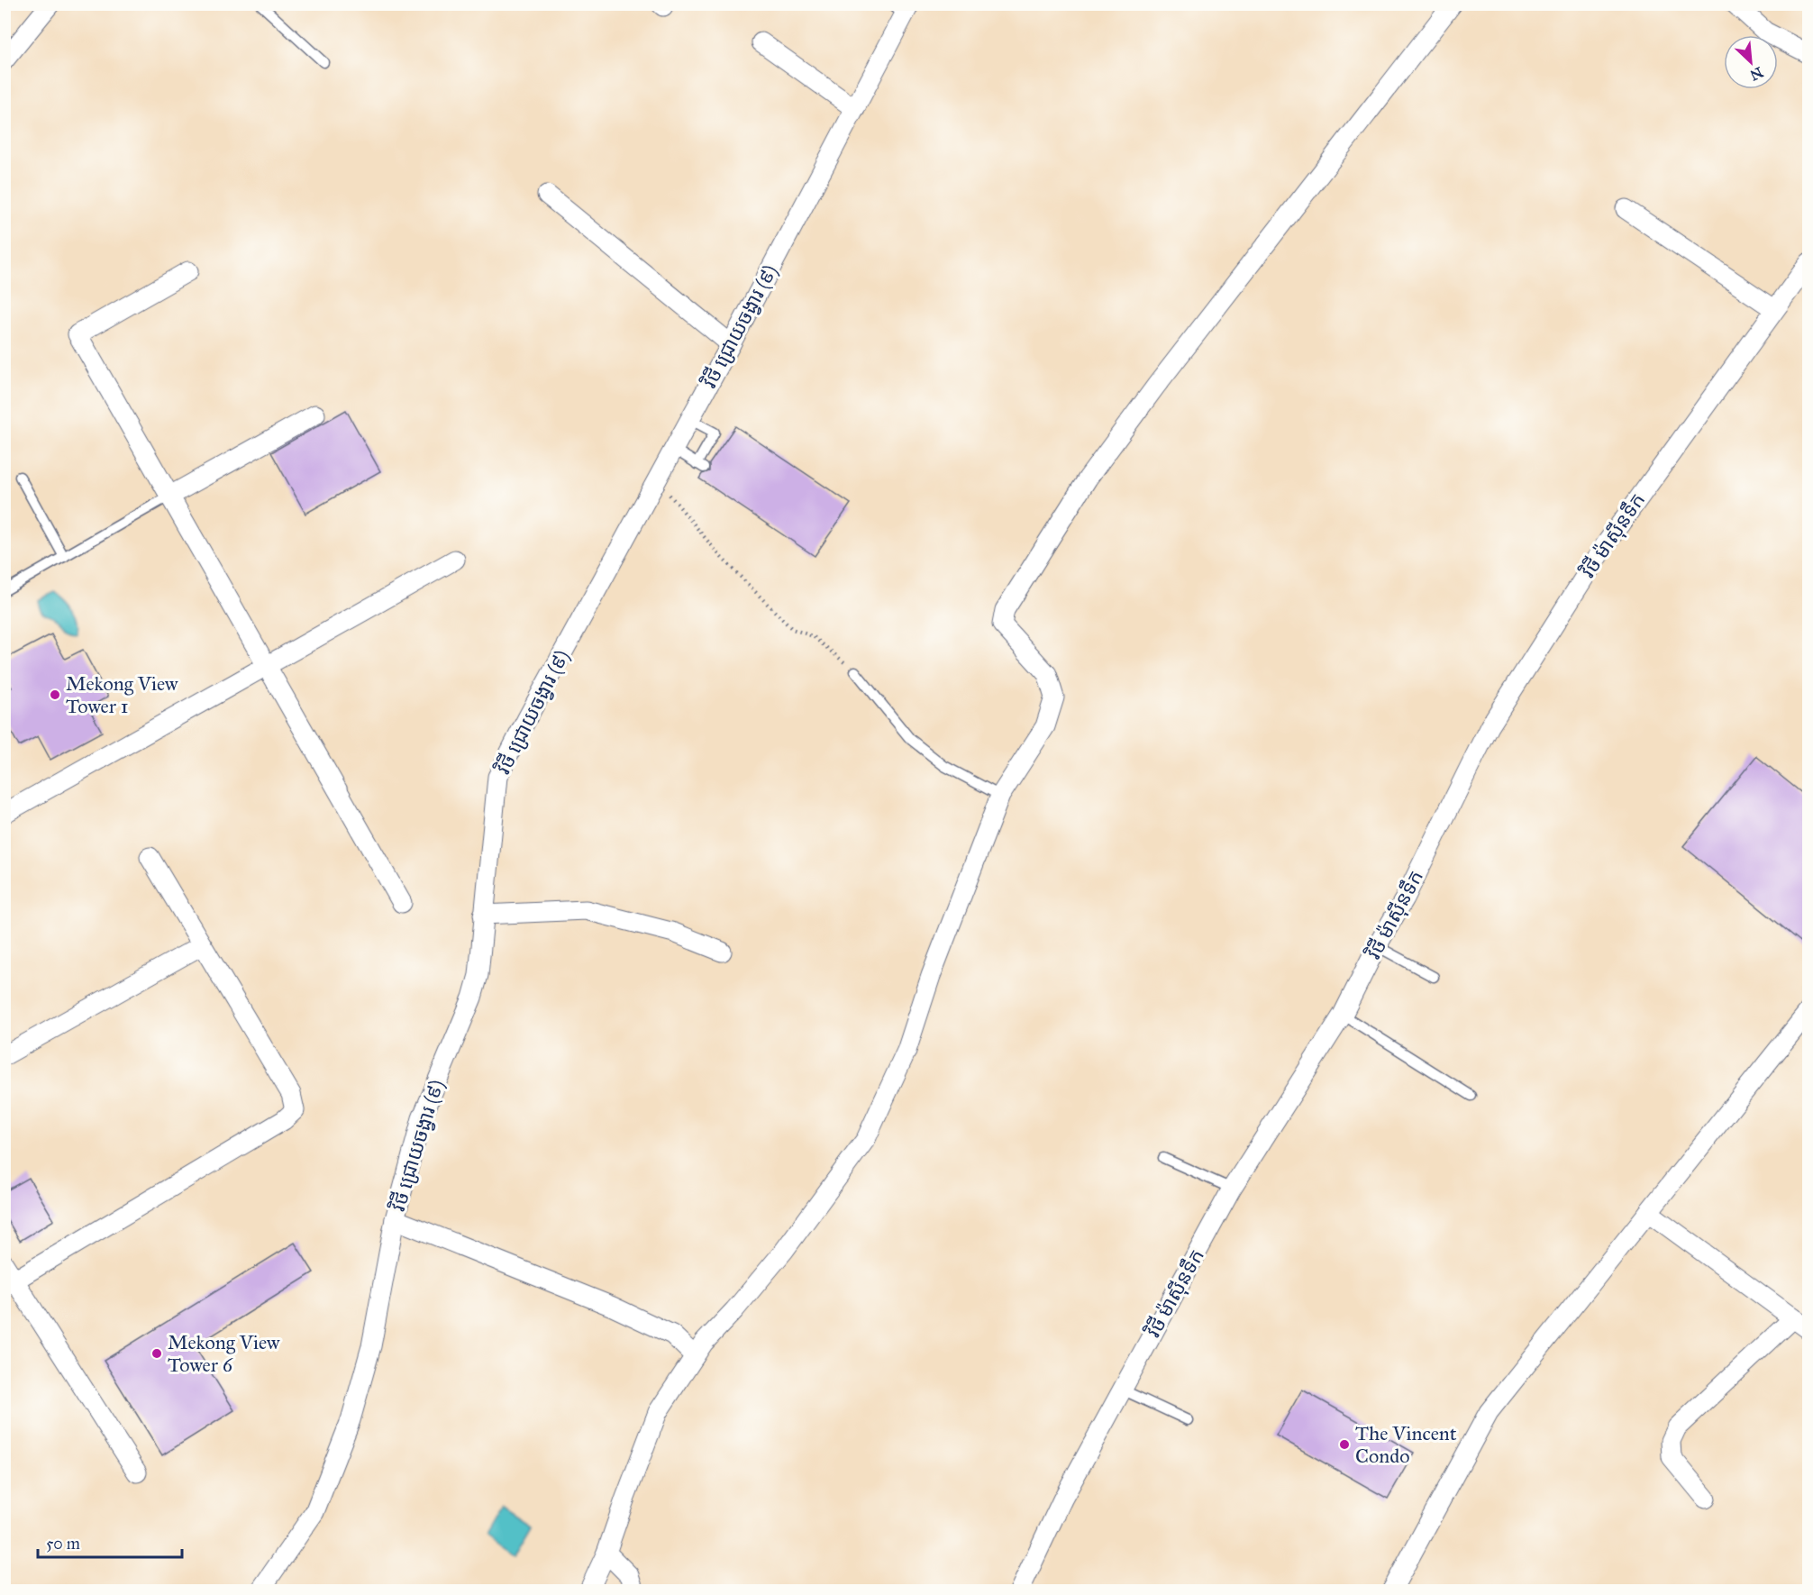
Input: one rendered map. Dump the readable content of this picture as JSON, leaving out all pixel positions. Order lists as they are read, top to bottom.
{
  "streets": {
    "street": ["វិថី ជ្រោយចង្វារ (៩)", "វិថី ម៉ាស៊ីនទឹក"]
  },
  "places": ["Mekong View Tower 1", "Mekong View Tower 6", "The Vincent Condo"],
  "scale_bar": "50 m",
  "north": "bottom right"
}
